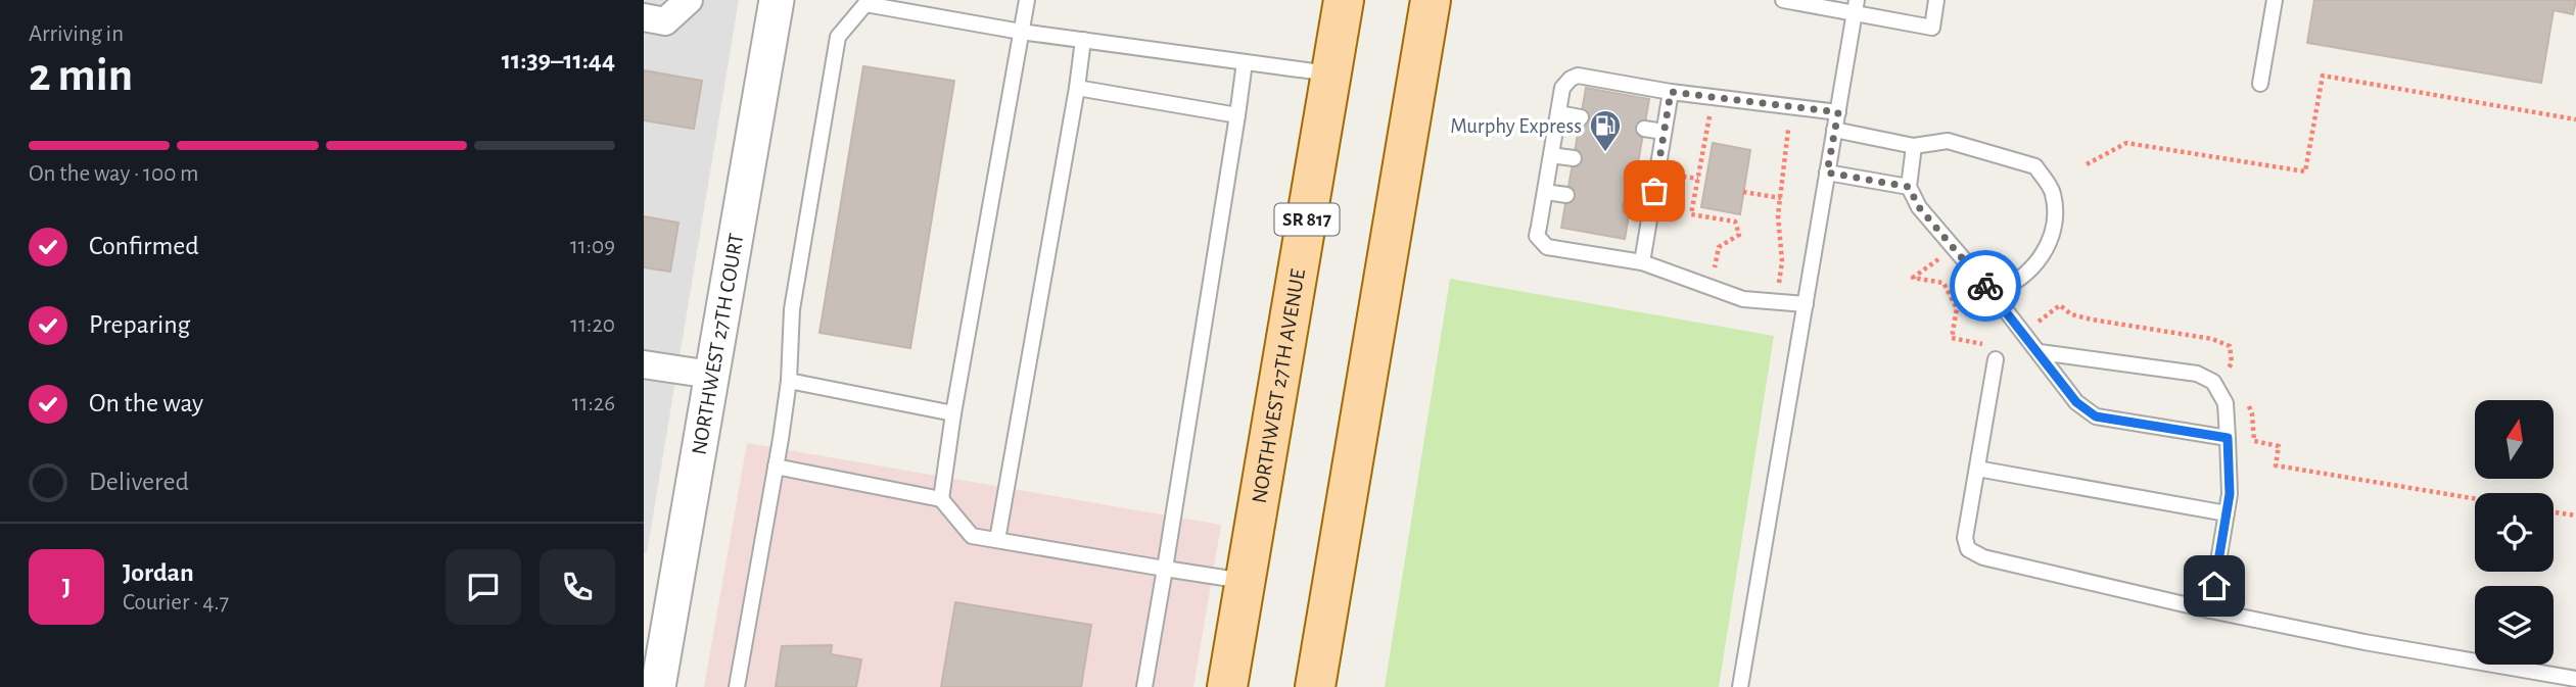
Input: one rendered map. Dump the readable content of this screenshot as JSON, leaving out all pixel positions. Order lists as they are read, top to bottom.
{
  "streets": {
    "main road": ["SR 817", "NORTHWEST 27TH AVENUE"],
    "street": ["NORTHWEST 27TH COURT"]
  },
  "places": {
    "fuel station": ["Murphy Express"]
  },
  "north": "top",
  "page": {
    "heading": ["2 min", "Arriving in", "11:39–11:44"],
    "panel": ["Jordan", "Courier · 4.7"],
    "bar": "On the way · 100 m",
    "list": [
      ["Confirmed", "11:09"],
      ["Preparing", "11:20"],
      ["On the way", "11:26"],
      "Delivered"
    ],
    "round": "J"
  }
}
